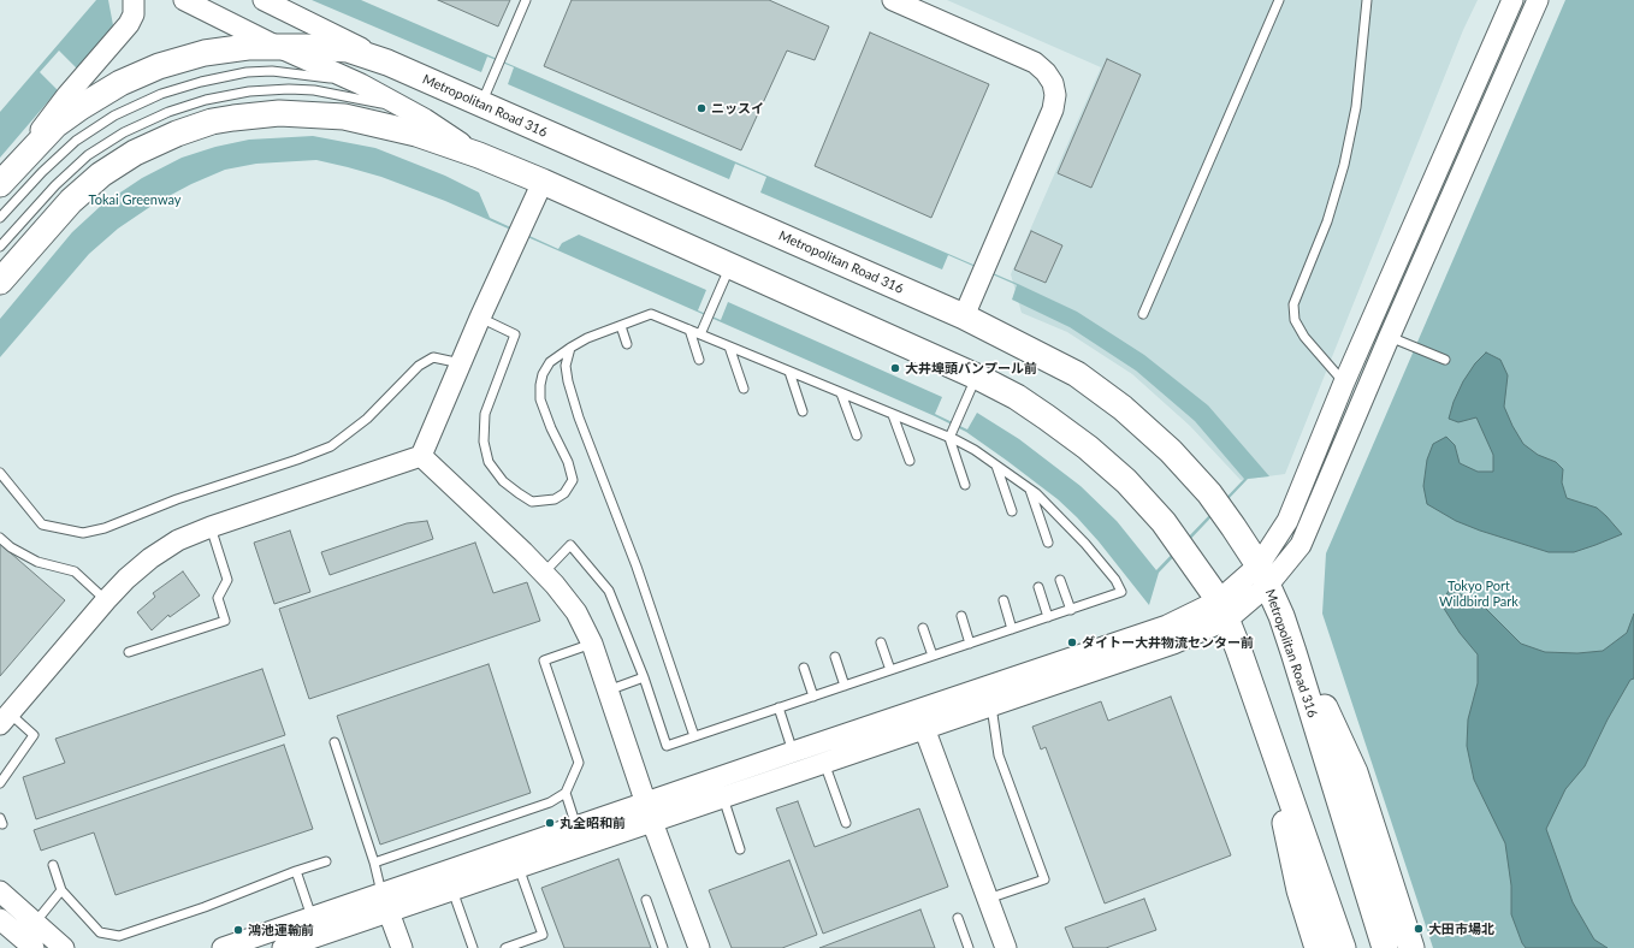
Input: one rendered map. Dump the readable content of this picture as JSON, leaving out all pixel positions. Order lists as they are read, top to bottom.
{
  "streets": {
    "main road": ["Metropolitan Road 316"]
  },
  "parks": ["Tokai Greenway", "Tokyo Port Wildbird Park"],
  "places": [
    "ニッスイ",
    "大井埠頭バンプール前",
    "ダイトー大井物流センター前",
    "丸全昭和前",
    "大田市場北",
    "鴻池運輸前"
  ]
}
